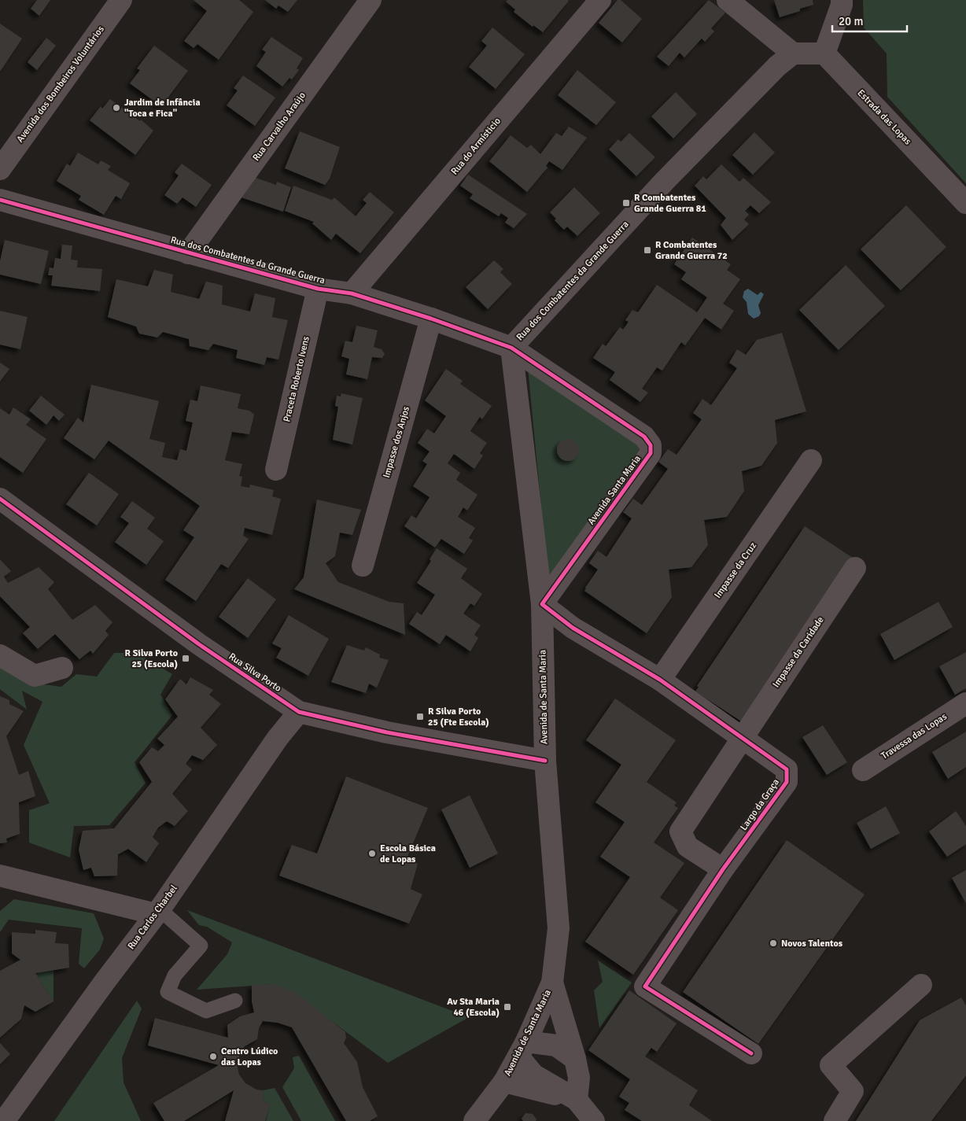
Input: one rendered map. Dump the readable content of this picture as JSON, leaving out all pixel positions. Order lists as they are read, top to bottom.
{
  "streets": {
    "street": [
      "Avenida dos Bombeiros Voluntários",
      "Estrada das Lopas",
      "Rua Carvalho Araújo",
      "Rua do Armísticio",
      "Rua dos Combatentes da Grande Guerra",
      "Praceta Roberto Ivens",
      "Impasse dos Anjos",
      "Avenida Santa Maria",
      "Impasse da Cruz",
      "Impasse da Caridade",
      "Rua Silva Porto",
      "Avenida de Santa Maria",
      "Travessa das Lopas",
      "Largo da Graça",
      "Rua Carlos Charbel"
    ]
  },
  "crossings": [
    ["Rua Carvalho Araújo", "Rua dos Combatentes da Grande Guerra"],
    ["Rua do Armísticio", "Rua dos Combatentes da Grande Guerra"],
    ["Rua dos Combatentes da Grande Guerra", "Praceta Roberto Ivens"],
    ["Rua dos Combatentes da Grande Guerra", "Impasse dos Anjos"],
    ["Rua dos Combatentes da Grande Guerra", "Avenida Santa Maria"],
    ["Rua dos Combatentes da Grande Guerra", "Avenida de Santa Maria"],
    ["Avenida Santa Maria", "Avenida de Santa Maria"],
    ["Avenida Santa Maria", "Largo da Graça"],
    ["Impasse da Cruz", "Largo da Graça"],
    ["Impasse da Caridade", "Largo da Graça"],
    ["Rua Silva Porto", "Avenida de Santa Maria"],
    ["Rua Silva Porto", "Rua Carlos Charbel"],
    ["Avenida de Santa Maria", "Largo da Graça"]
  ],
  "places": {
    "other": [
      "Jardim de Infância \"Toca e Fica\"",
      "Escola Básica de Lopas",
      "Novos Talentos",
      "Centro Lúdico das Lopas"
    ],
    "transit": [
      "R Combatentes Grande Guerra 81",
      "R Combatentes Grande Guerra 72",
      "R Silva Porto 25 (Escola)",
      "R Silva Porto 25 (Fte Escola)",
      "Av Sta Maria 46 (Escola)"
    ]
  },
  "scale_bar": "20 m"
}
